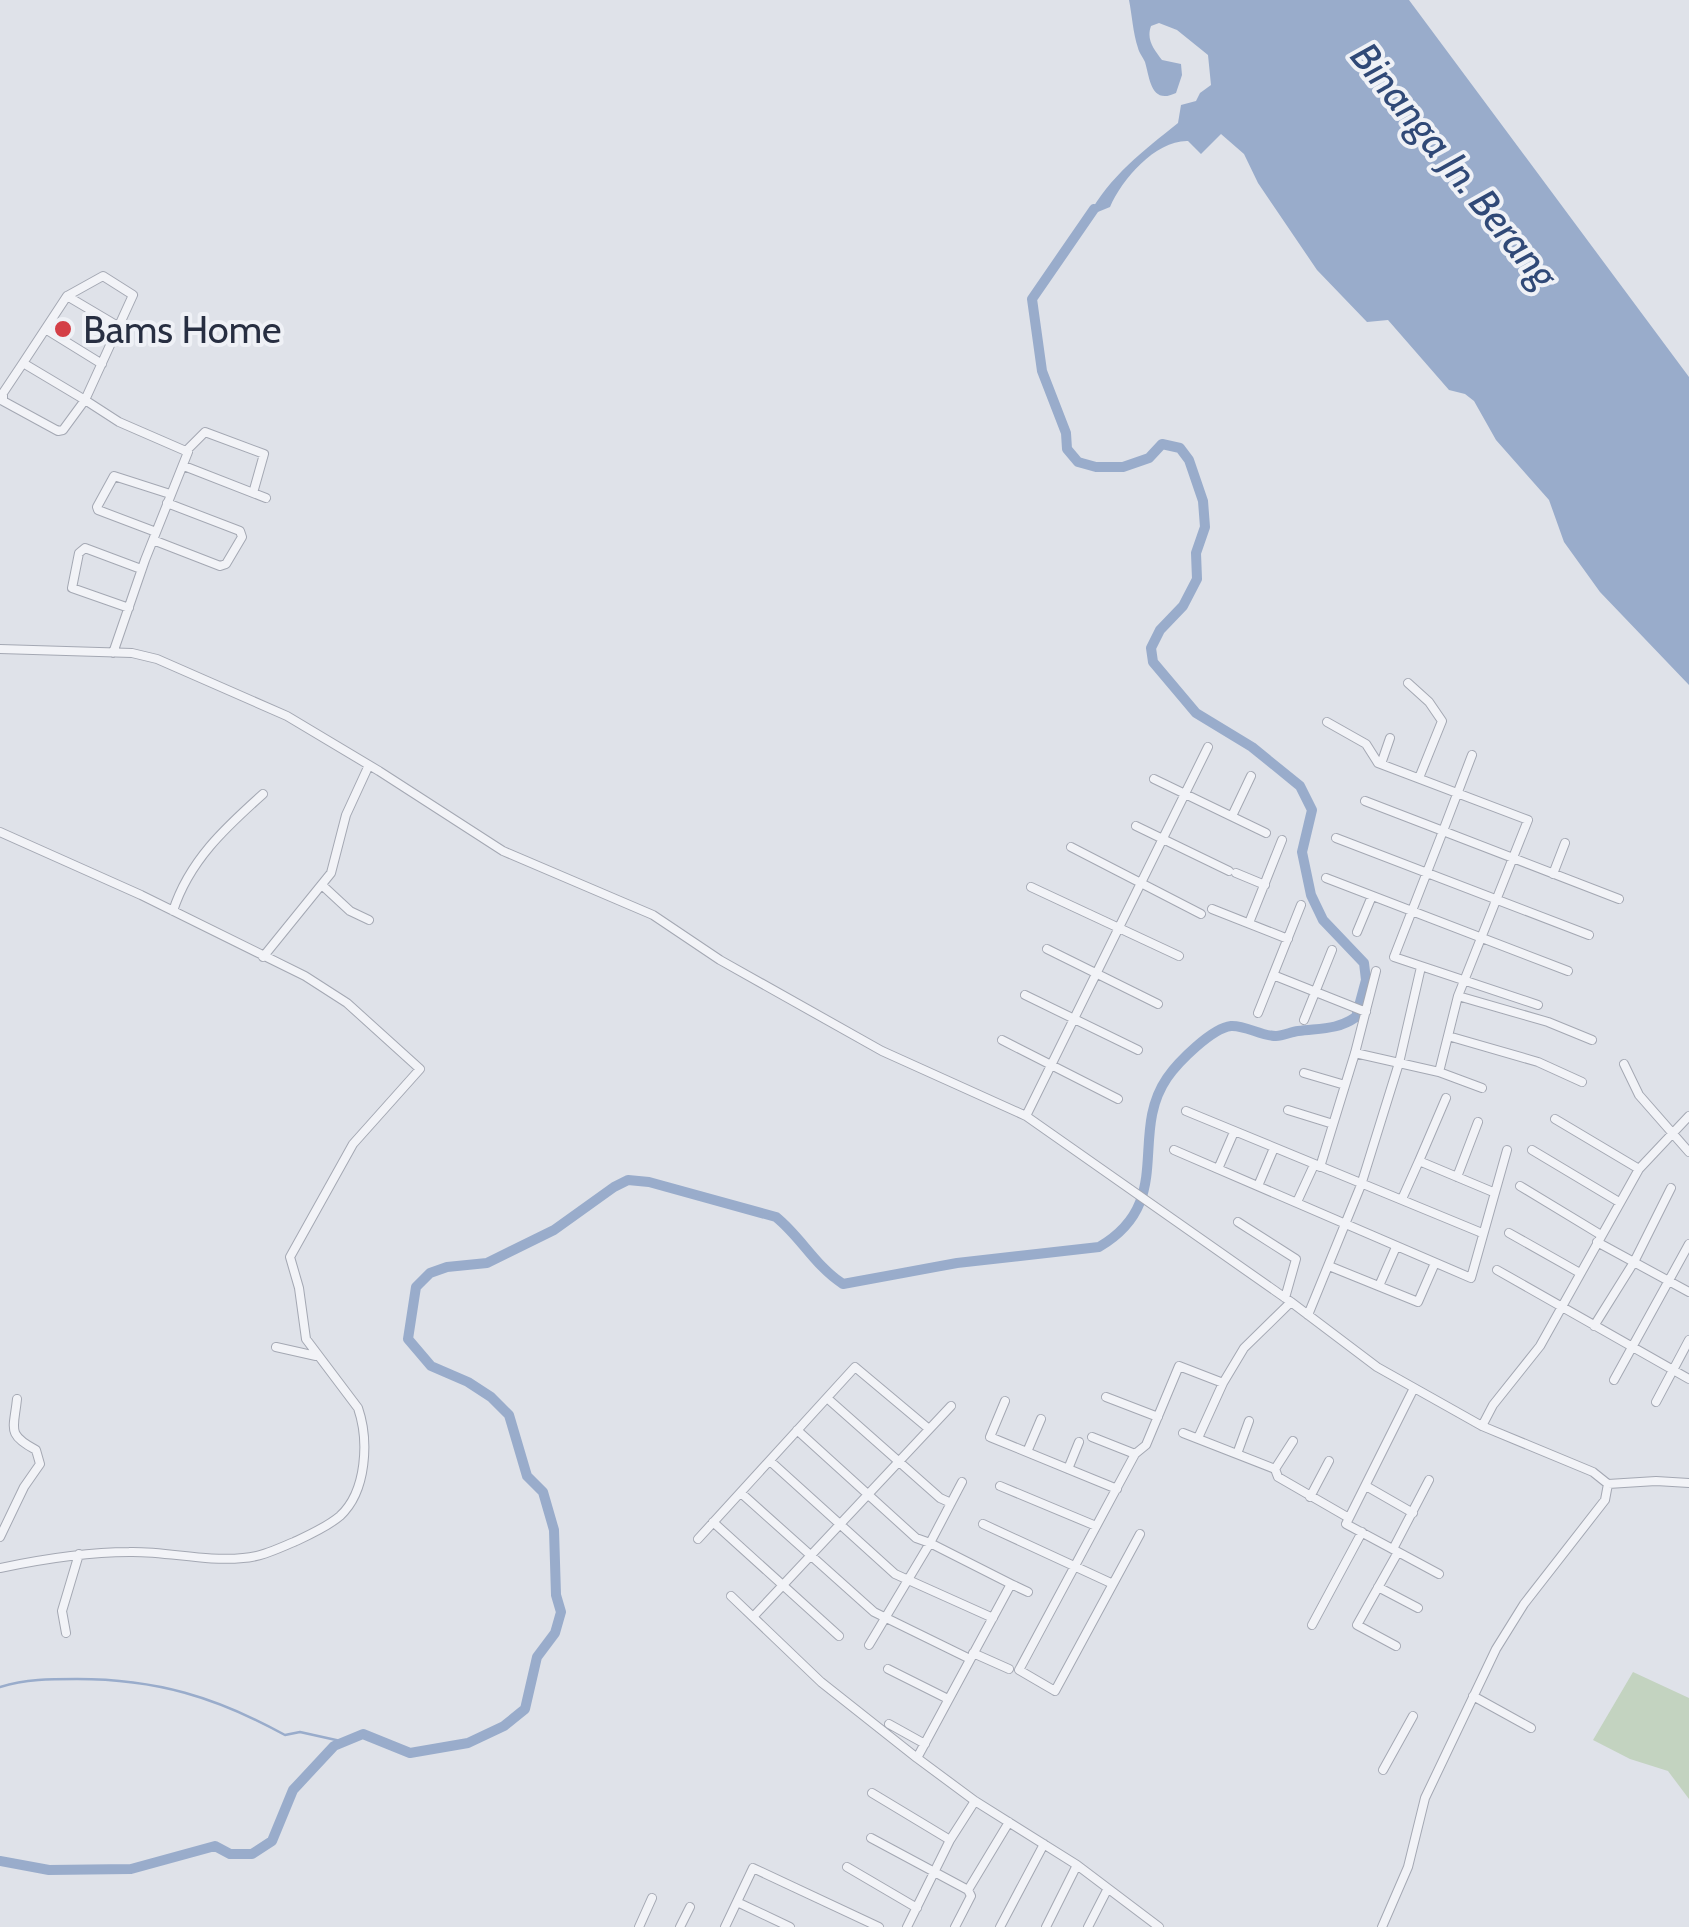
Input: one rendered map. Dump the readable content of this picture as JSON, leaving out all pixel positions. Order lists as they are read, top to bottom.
{
  "water": ["Binanga Jn. Berang"],
  "places": ["Bams Home"]
}
